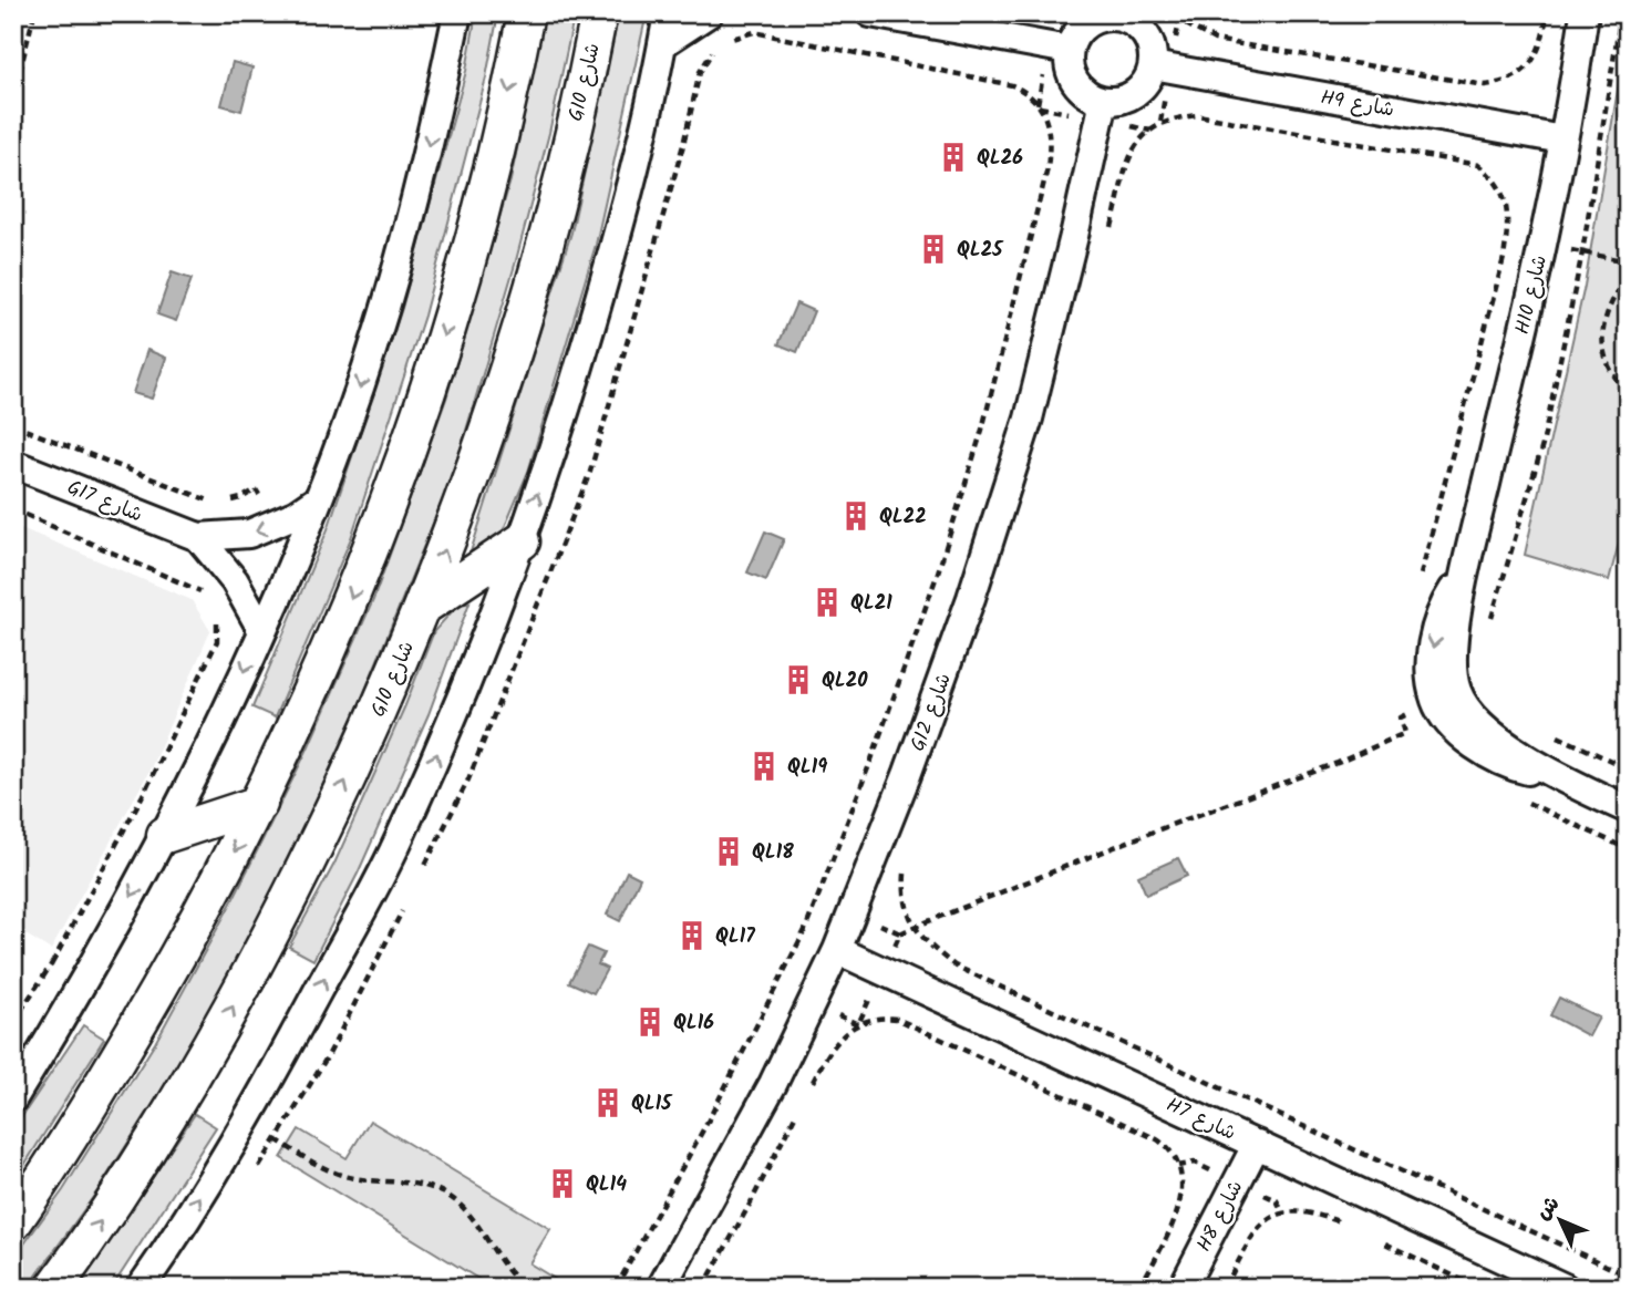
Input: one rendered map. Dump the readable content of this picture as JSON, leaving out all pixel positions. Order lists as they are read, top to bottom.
{
  "streets": {
    "street": [
      "G10 شارع",
      "H9 شارع",
      "H10 شارع",
      "G17 شارع",
      "G12 شارع",
      "H7 شارع",
      "H8 شارع"
    ]
  },
  "crossings": [
    ["H9 شارع", "H10 شارع"],
    ["H9 شارع", "G12 شارع"],
    ["G12 شارع", "H7 شارع"],
    ["H7 شارع", "H8 شارع"]
  ],
  "places": {
    "building": [
      "QL26",
      "QL25",
      "QL22",
      "QL21",
      "QL20",
      "QL19",
      "QL18",
      "QL17",
      "QL16",
      "QL15",
      "QL14"
    ]
  },
  "north": "top left"
}
